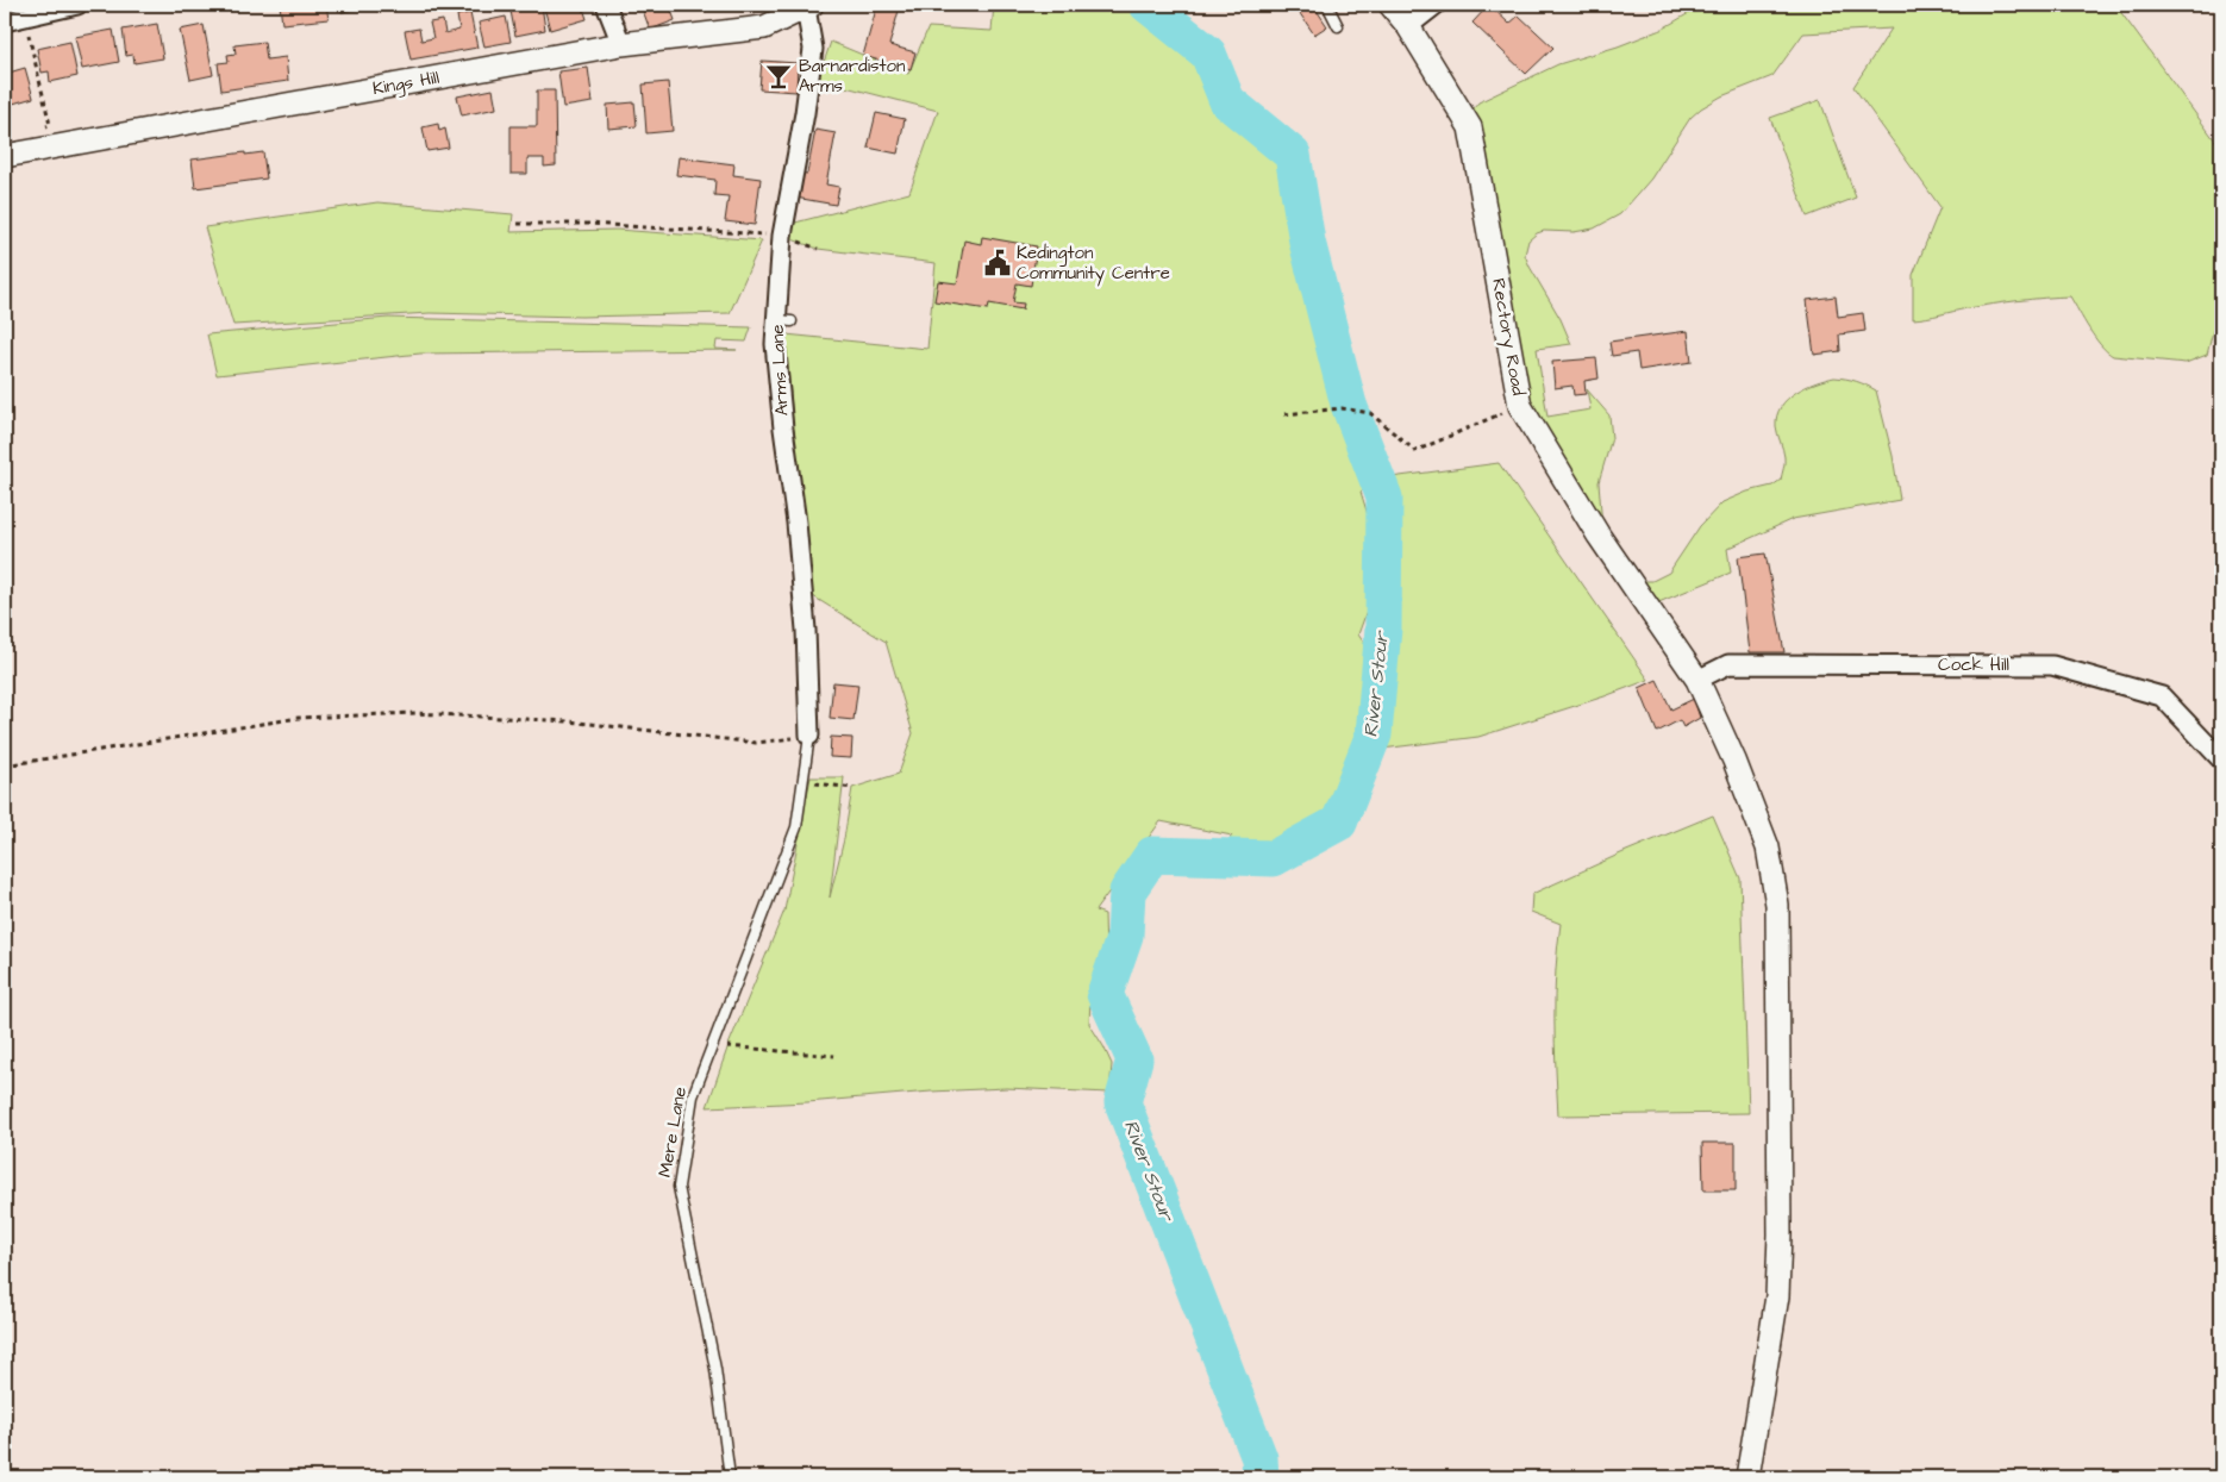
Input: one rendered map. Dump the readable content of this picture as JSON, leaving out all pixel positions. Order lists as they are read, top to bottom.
{
  "streets": {
    "street": [
      "Kings Hill",
      "Rectory Road",
      "Arms Lane",
      "Cock Hill"
    ],
    "lane": ["Mere Lane"]
  },
  "crossings": [
    ["Kings Hill", "Arms Lane"],
    ["Rectory Road", "Cock Hill"],
    ["Arms Lane", "Mere Lane"]
  ],
  "water": ["River Stour"],
  "places": {
    "bar": ["Barnardiston Arms"],
    "public building": ["Kedington Community Centre"]
  }
}
